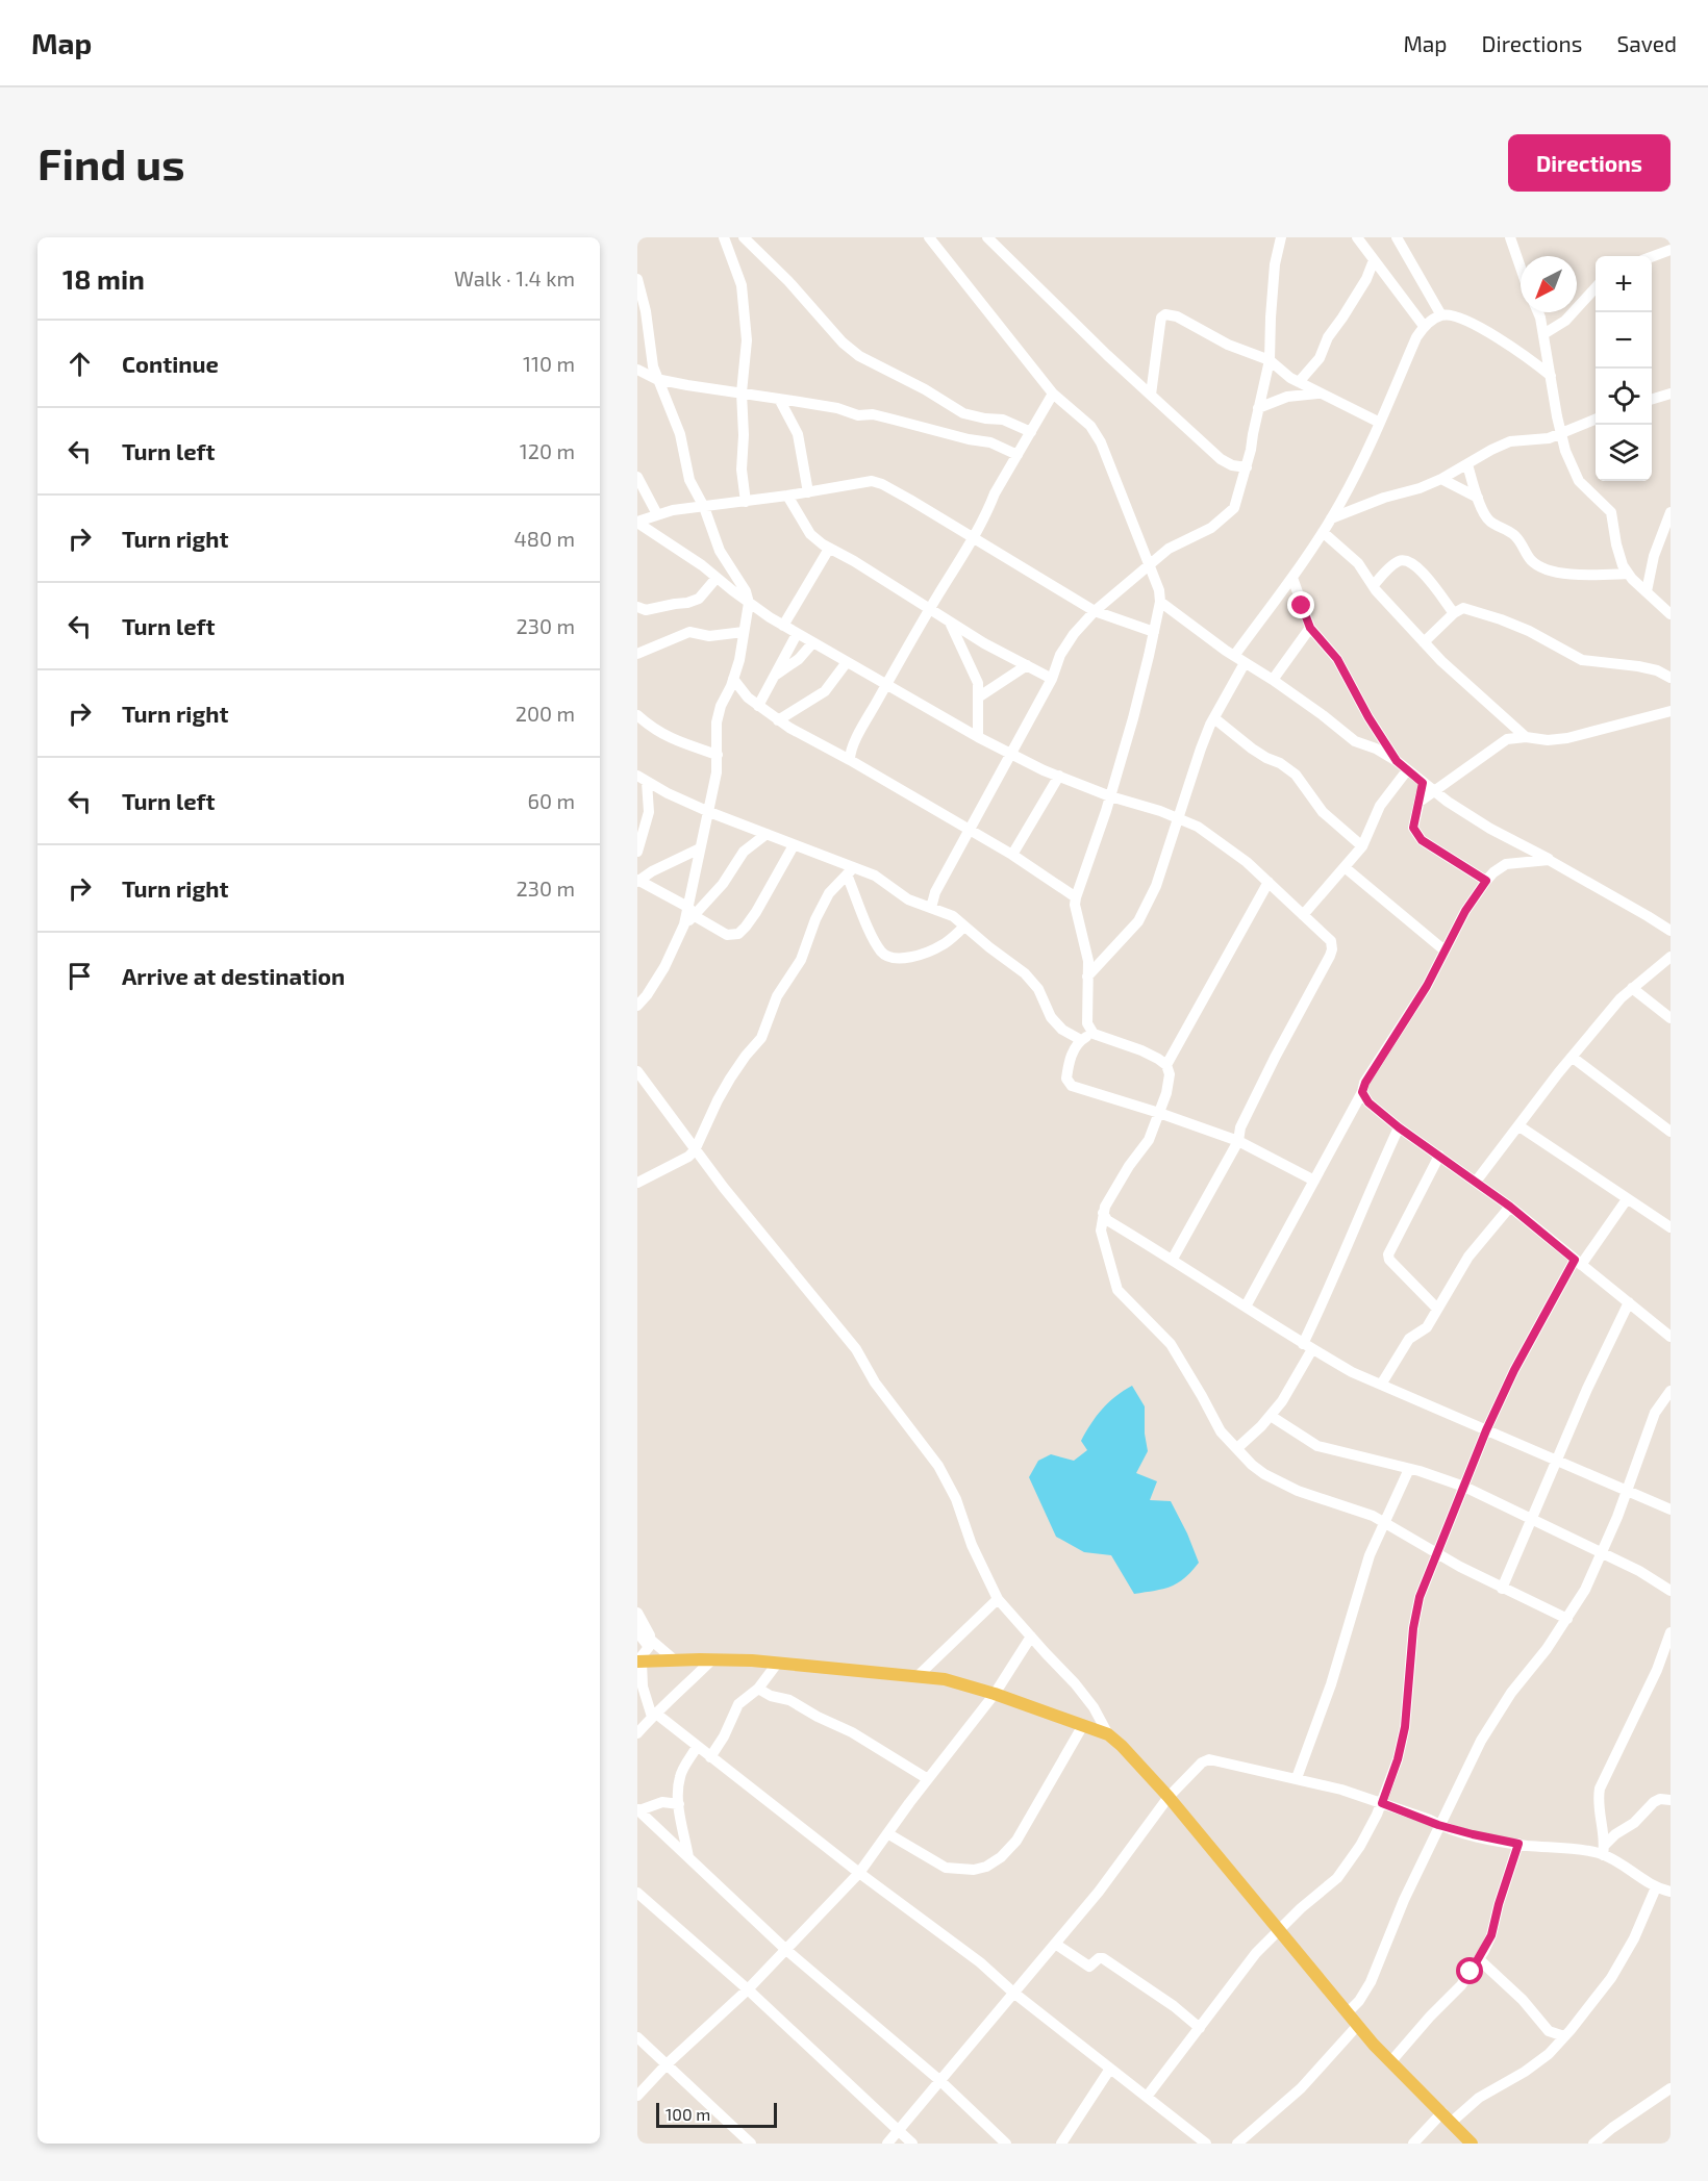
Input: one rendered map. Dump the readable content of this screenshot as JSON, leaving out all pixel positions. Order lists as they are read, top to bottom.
{
  "scale_bar": "100 m",
  "north": "bottom left",
  "page": {
    "header": "Map",
    "nav": ["Map", "Directions", "Saved"],
    "buttons": "Directions",
    "title": "Find us",
    "heading": ["18 min", "Walk · 1.4 km"],
    "map_buttons": ["+", "−"],
    "list": [
      ["Continue", "110 m"],
      ["Turn left", "120 m"],
      ["Turn right", "480 m"],
      ["Turn left", "230 m"],
      ["Turn right", "200 m"],
      ["Turn left", "60 m"],
      ["Turn right", "230 m"],
      "Arrive at destination"
    ],
    "scale": "100 m"
  }
}
